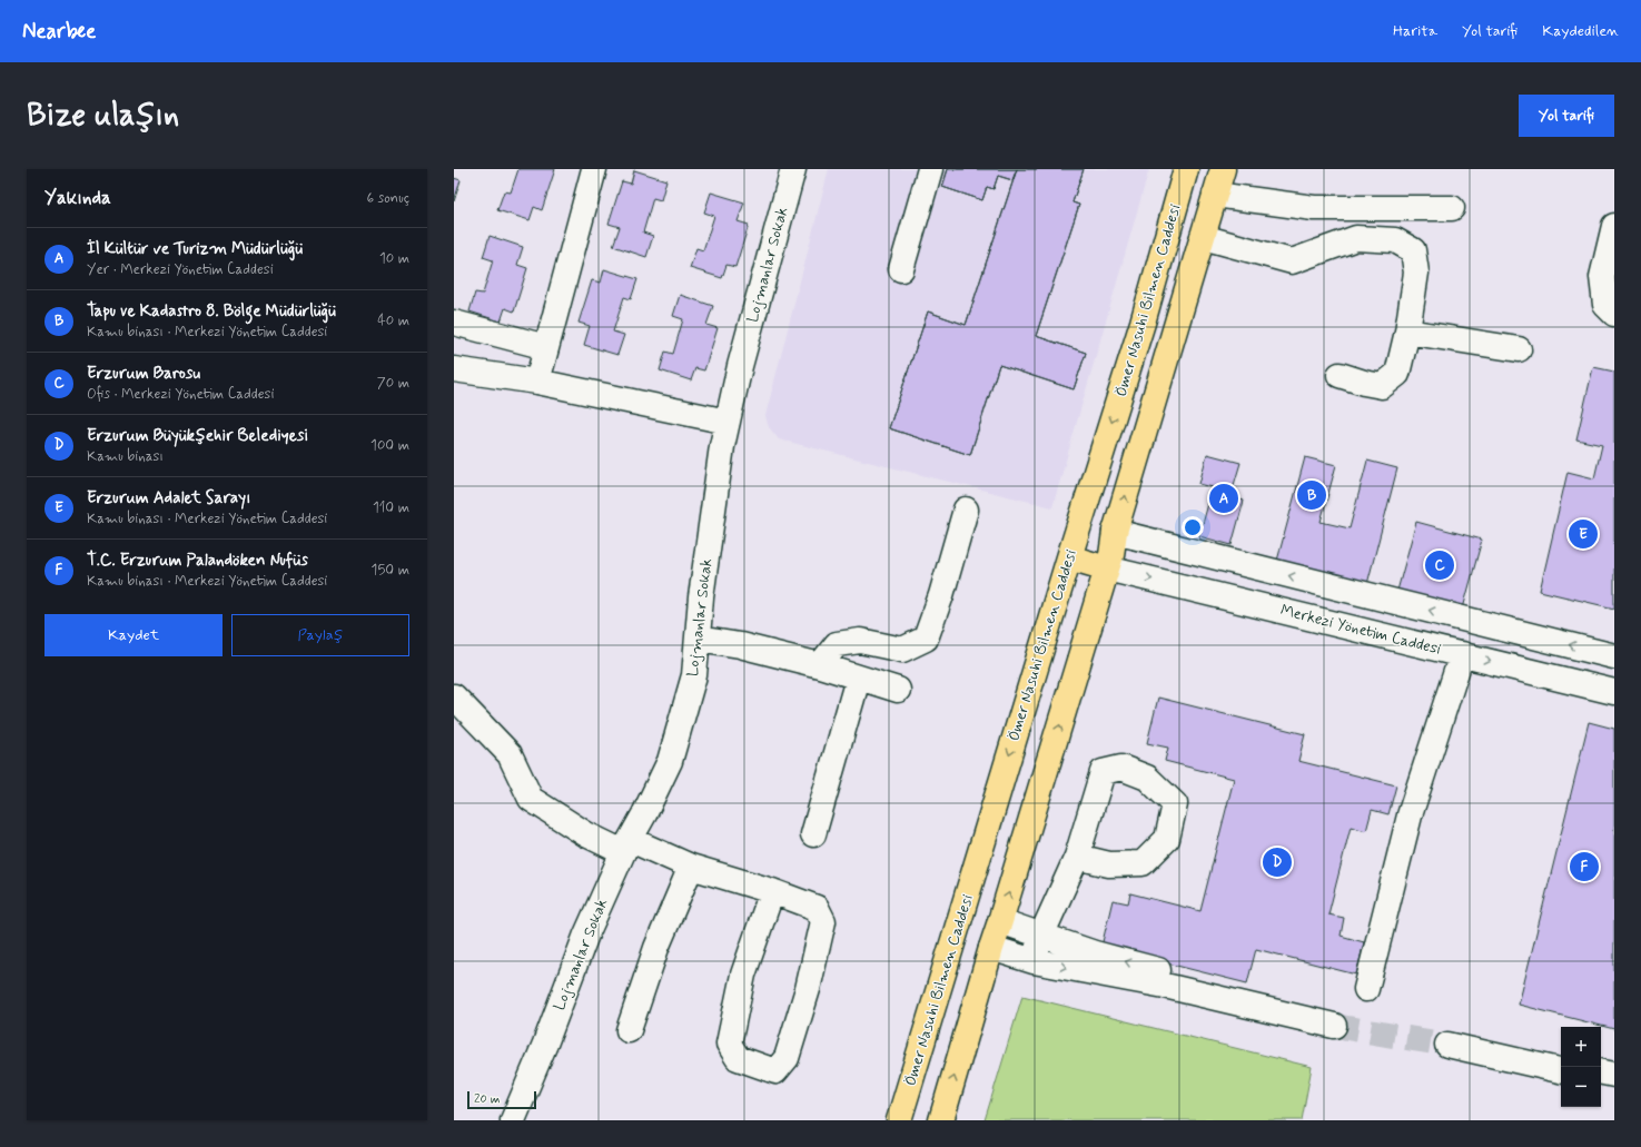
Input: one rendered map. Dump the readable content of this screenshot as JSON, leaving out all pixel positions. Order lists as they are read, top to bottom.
{
  "streets": {
    "main road": ["Ömer Nasuhi Bilmen Caddesi"],
    "street": ["Lojmanlar Sokak", "Merkezi Yönetim Caddesi"]
  },
  "scale_bar": "20 m",
  "page": {
    "header": "Nearbee",
    "nav": ["Harita", "Yol tarifi", "Kaydedilen"],
    "buttons": [
      "Yol tarifi",
      ["Kaydet", "Paylaş"]
    ],
    "title": "Bize ulaşın",
    "heading": ["Yakında", "6 sonuç"],
    "list": [
      {
        "mark": "A",
        "name": "İl Kültür ve Turizm Müdürlüğü",
        "note": "Yer · Merkezi Yönetim Caddesi",
        "value": "10 m"
      },
      {
        "mark": "B",
        "name": "Tapu ve Kadastro 8. Bölge Müdürlüğü",
        "note": "Kamu binası · Merkezi Yönetim Caddesi",
        "value": "40 m"
      },
      {
        "mark": "C",
        "name": "Erzurum Barosu",
        "note": "Ofis · Merkezi Yönetim Caddesi",
        "value": "70 m"
      },
      {
        "mark": "D",
        "name": "Erzurum Büyükşehir Belediyesi",
        "note": "Kamu binası",
        "value": "100 m"
      },
      {
        "mark": "E",
        "name": "Erzurum Adalet Sarayı",
        "note": "Kamu binası · Merkezi Yönetim Caddesi",
        "value": "110 m"
      },
      {
        "mark": "F",
        "name": "T.C. Erzurum Palandöken Nufüs",
        "note": "Kamu binası · Merkezi Yönetim Caddesi",
        "value": "150 m"
      }
    ],
    "pins": [
      "B",
      "A",
      "E",
      "C",
      "D",
      "F"
    ],
    "map_buttons": ["+", "−"],
    "scale": "20 m"
  }
}
